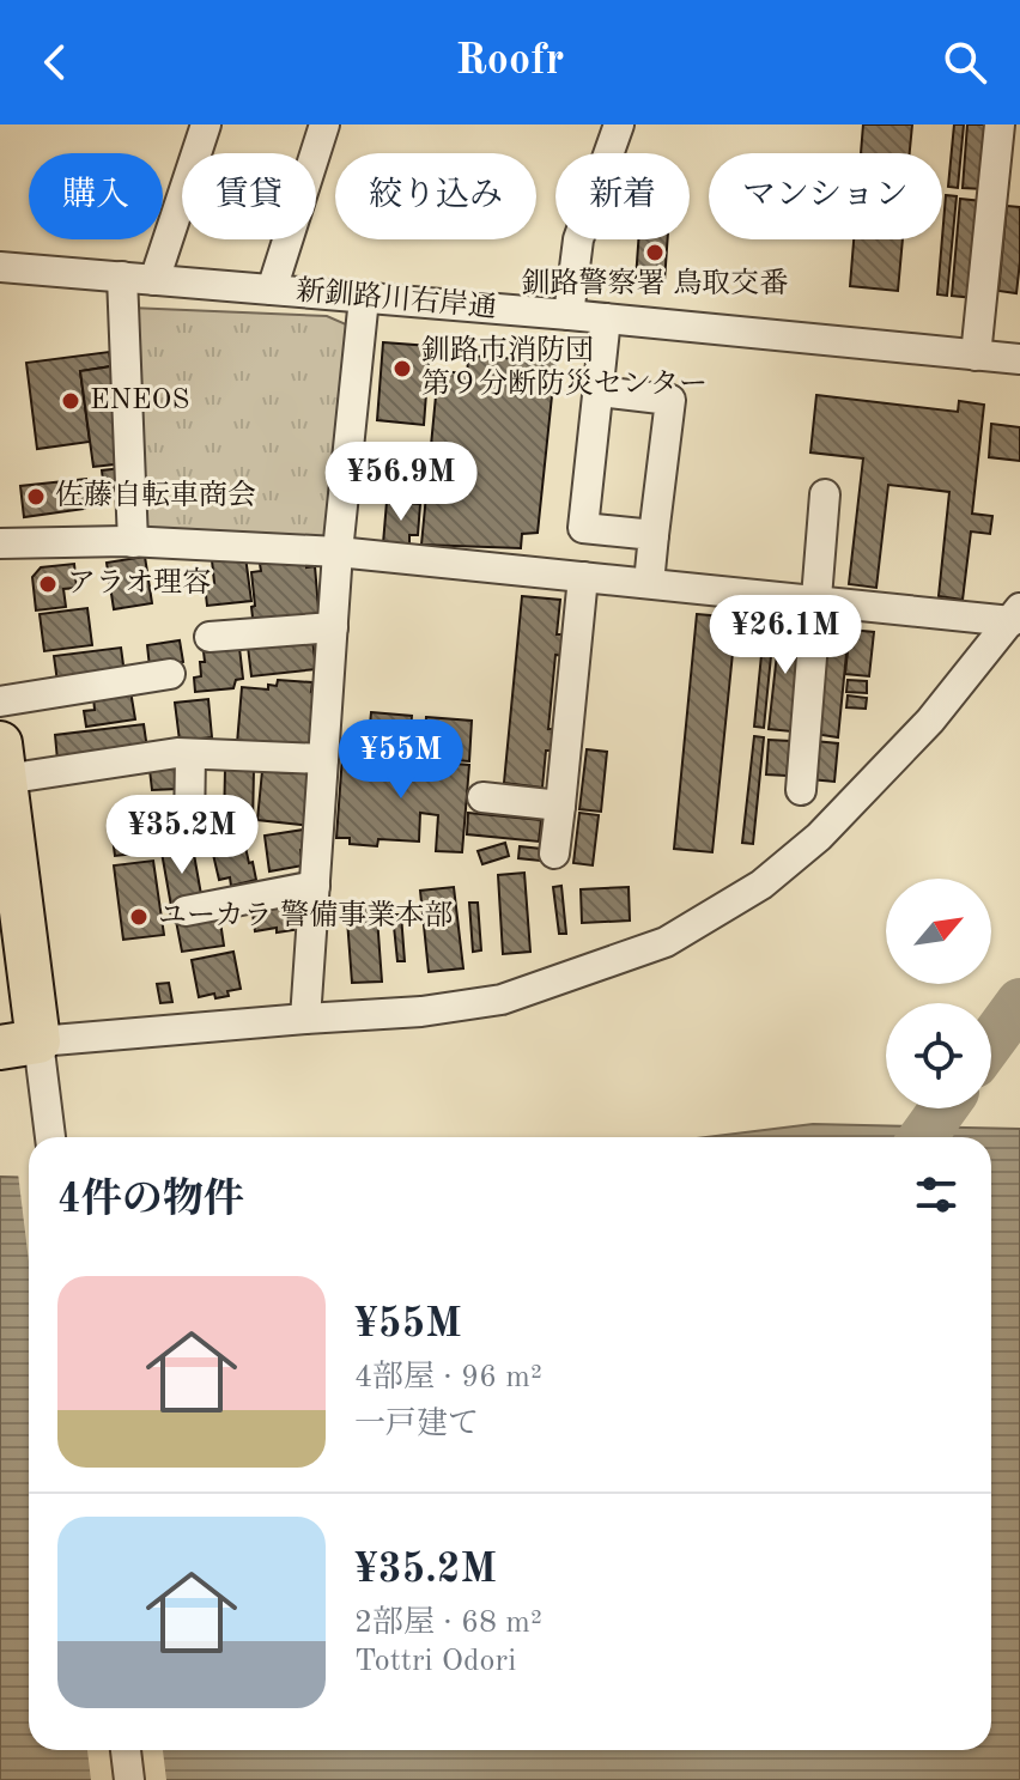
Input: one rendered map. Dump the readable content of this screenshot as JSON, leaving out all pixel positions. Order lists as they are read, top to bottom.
{
  "streets": {
    "street": ["新釧路川右岸通"]
  },
  "places": [
    "釧路警察署 鳥取交番",
    "釧路市消防団 第９分断防災センター",
    "ENEOS",
    "佐藤自転車商会",
    "アラオ理容",
    "ユーカラ 警備事業本部"
  ],
  "north": "top right",
  "page": {
    "header": "Roofr",
    "chip": [
      "購入",
      "賃貸",
      "絞り込み",
      "新着",
      "マンション"
    ],
    "price": [
      "¥56.9M",
      "¥26.1M",
      "¥55M",
      "¥35.2M"
    ],
    "heading": "4件の物件",
    "list": [
      {
        "name": "¥55M",
        "note": "4部屋 · 96 m² · 一戸建て"
      },
      {
        "name": "¥35.2M",
        "note": "2部屋 · 68 m² · Tottri Odori"
      }
    ]
  }
}
